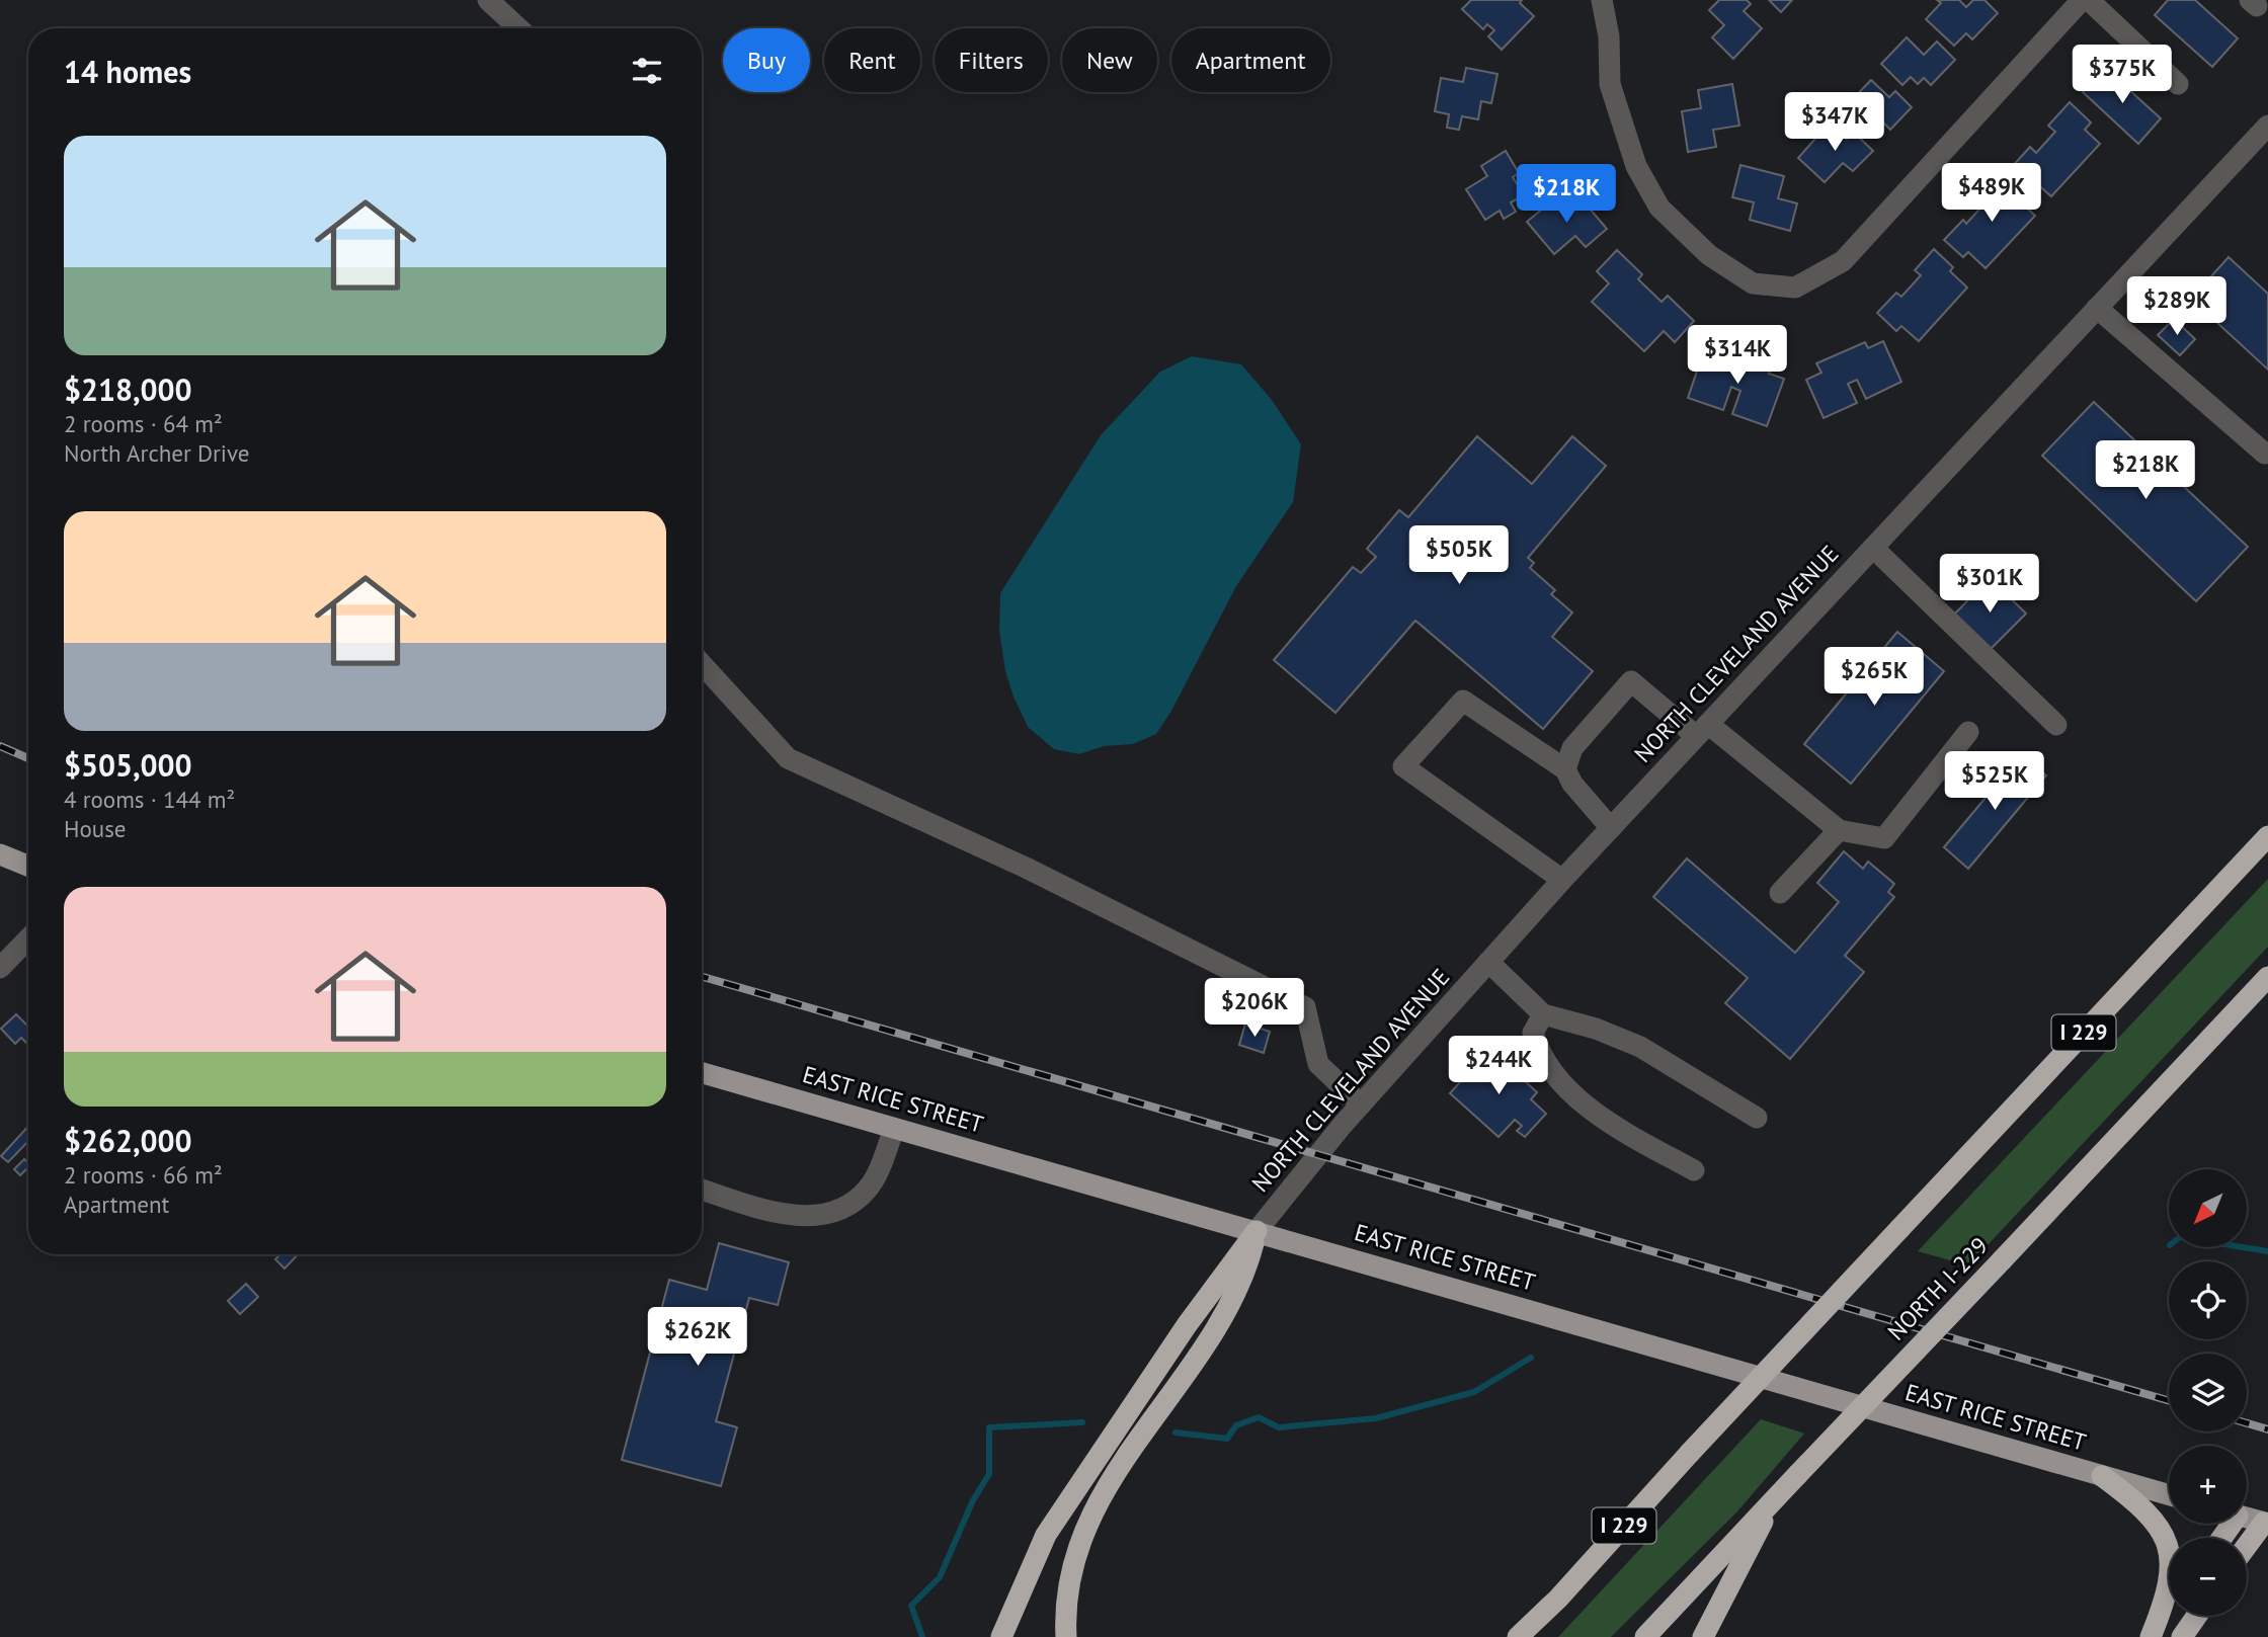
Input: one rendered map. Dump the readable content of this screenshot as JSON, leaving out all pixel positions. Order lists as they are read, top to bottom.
{
  "streets": {
    "highway": ["I 229", "NORTH I-229"],
    "main road": ["EAST RICE STREET"],
    "street": ["NORTH CLEVELAND AVENUE"]
  },
  "crossings": [
    ["NORTH CLEVELAND AVENUE", "EAST RICE STREET"]
  ],
  "north": "bottom left",
  "page": {
    "chip": [
      "Buy",
      "Rent",
      "Filters",
      "New",
      "Apartment"
    ],
    "heading": "14 homes",
    "price": [
      "$375K",
      "$347K",
      "$489K",
      "$218K",
      "$289K",
      "$314K",
      "$218K",
      "$505K",
      "$301K",
      "$265K",
      "$525K",
      "$206K",
      "$244K",
      "$262K"
    ],
    "list": [
      {
        "name": "$218,000",
        "note": "2 rooms · 64 m² · North Archer Drive"
      },
      {
        "name": "$505,000",
        "note": "4 rooms · 144 m² · House"
      },
      {
        "name": "$262,000",
        "note": "2 rooms · 66 m² · Apartment"
      }
    ],
    "map_buttons": ["+", "−"]
  }
}
